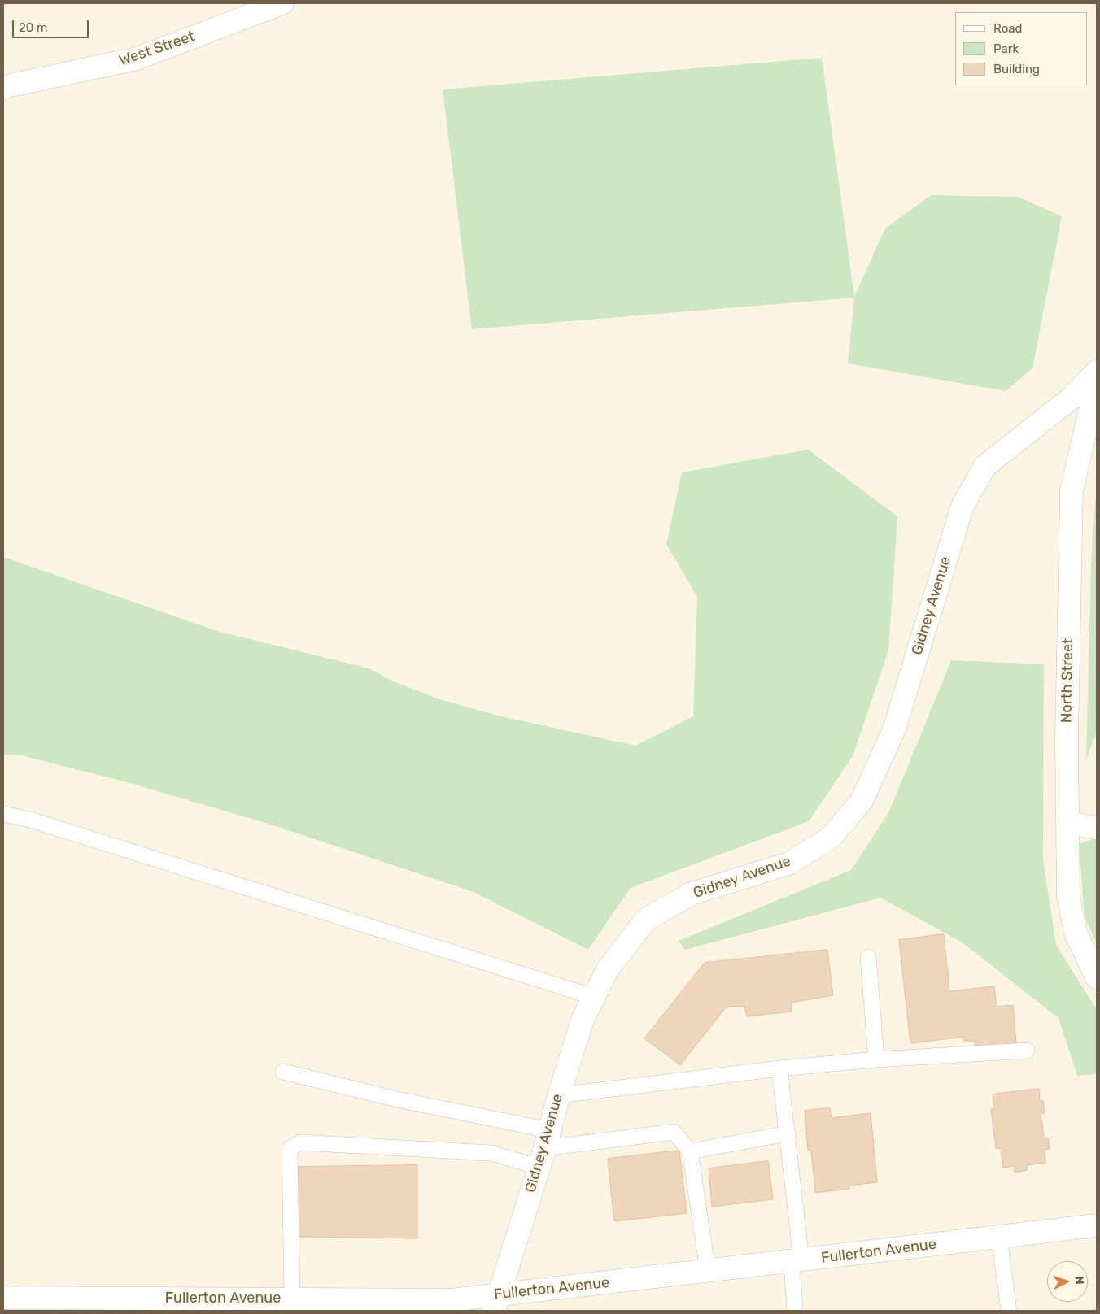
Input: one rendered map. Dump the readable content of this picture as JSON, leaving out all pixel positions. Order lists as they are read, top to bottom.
{
  "streets": {
    "street": [
      "West Street",
      "Gidney Avenue",
      "North Street",
      "Fullerton Avenue"
    ]
  },
  "crossings": [
    ["Gidney Avenue", "Fullerton Avenue"]
  ],
  "legend": ["Road", "Park", "Building"],
  "scale_bar": "20 m",
  "north": "right"
}
